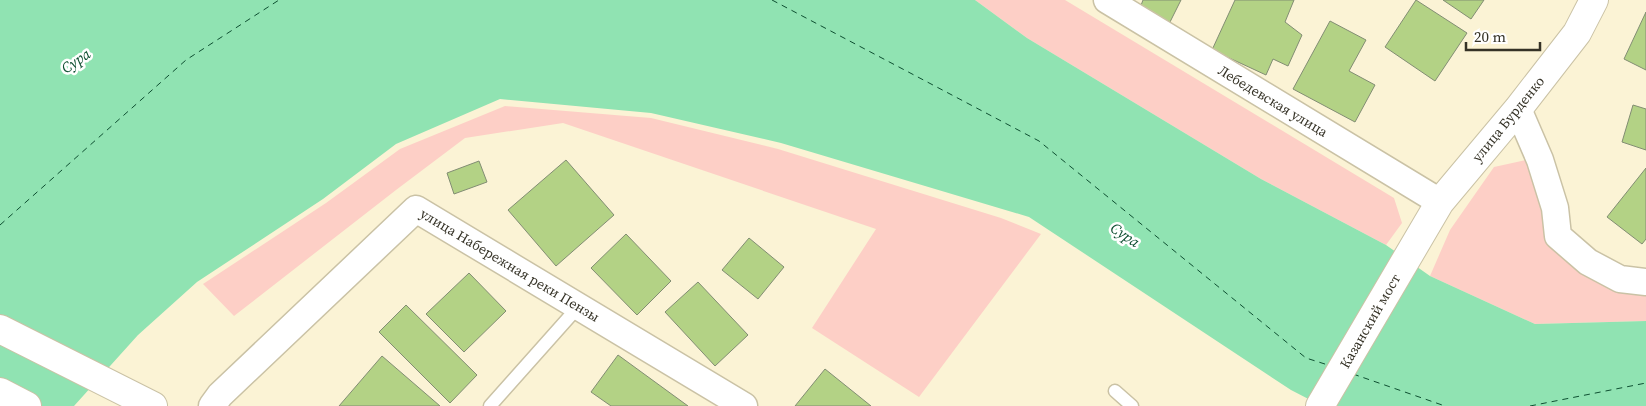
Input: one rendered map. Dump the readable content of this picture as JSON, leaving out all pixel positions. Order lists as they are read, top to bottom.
{
  "streets": {
    "street": [
      "Лебедевская улица",
      "улица Бурденко",
      "улица Набережная реки Пензы",
      "Казанский мост"
    ]
  },
  "crossings": [
    ["Лебедевская улица", "улица Бурденко"],
    ["улица Бурденко", "Казанский мост"]
  ],
  "water": ["Сура"],
  "scale_bar": "20 m"
}
